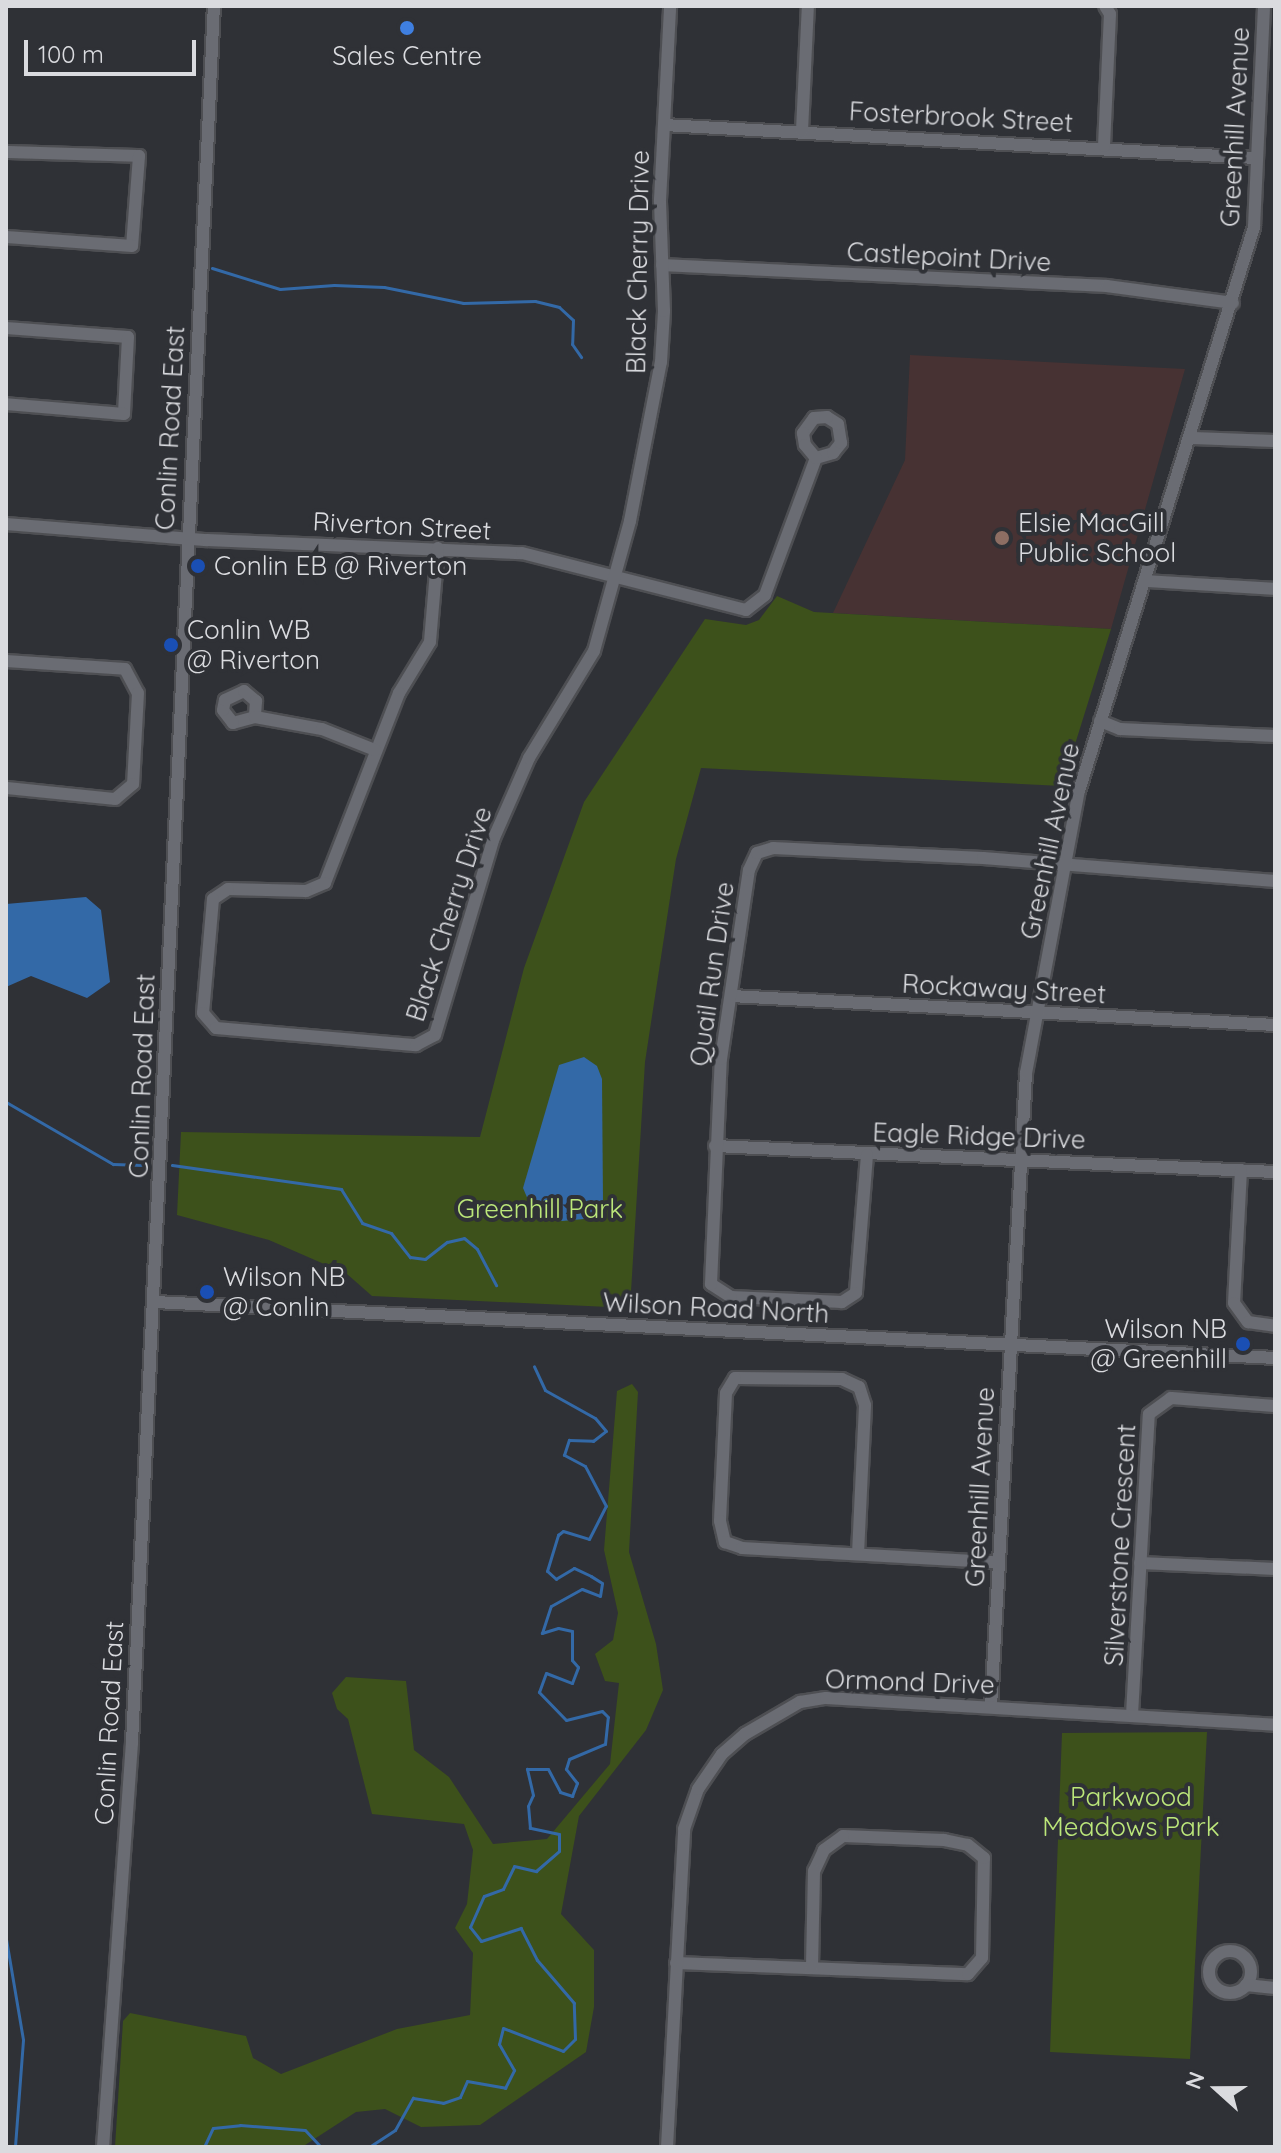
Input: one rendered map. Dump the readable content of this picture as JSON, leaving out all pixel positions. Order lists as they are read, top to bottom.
{
  "streets": {
    "street": [
      "Fosterbrook Street",
      "Greenhill Avenue",
      "Castlepoint Drive",
      "Black Cherry Drive",
      "Conlin Road East",
      "Riverton Street",
      "Quail Run Drive",
      "Rockaway Street",
      "Eagle Ridge Drive",
      "Wilson Road North",
      "Silverstone Crescent",
      "Ormond Drive"
    ]
  },
  "crossings": [
    ["Fosterbrook Street", "Greenhill Avenue"],
    ["Fosterbrook Street", "Black Cherry Drive"],
    ["Greenhill Avenue", "Castlepoint Drive"],
    ["Greenhill Avenue", "Quail Run Drive"],
    ["Greenhill Avenue", "Rockaway Street"],
    ["Greenhill Avenue", "Eagle Ridge Drive"],
    ["Greenhill Avenue", "Wilson Road North"],
    ["Greenhill Avenue", "Ormond Drive"],
    ["Castlepoint Drive", "Black Cherry Drive"],
    ["Black Cherry Drive", "Riverton Street"],
    ["Conlin Road East", "Riverton Street"],
    ["Conlin Road East", "Wilson Road North"],
    ["Quail Run Drive", "Rockaway Street"],
    ["Quail Run Drive", "Eagle Ridge Drive"],
    ["Silverstone Crescent", "Ormond Drive"]
  ],
  "parks": ["Greenhill Park", "Parkwood Meadows Park"],
  "places": [
    "Sales Centre",
    "Elsie MacGill Public School",
    "Conlin EB @ Riverton",
    "Conlin WB @ Riverton",
    "Wilson NB @ Conlin",
    "Wilson NB @ Greenhill"
  ],
  "scale_bar": "100 m",
  "north": "left"
}
